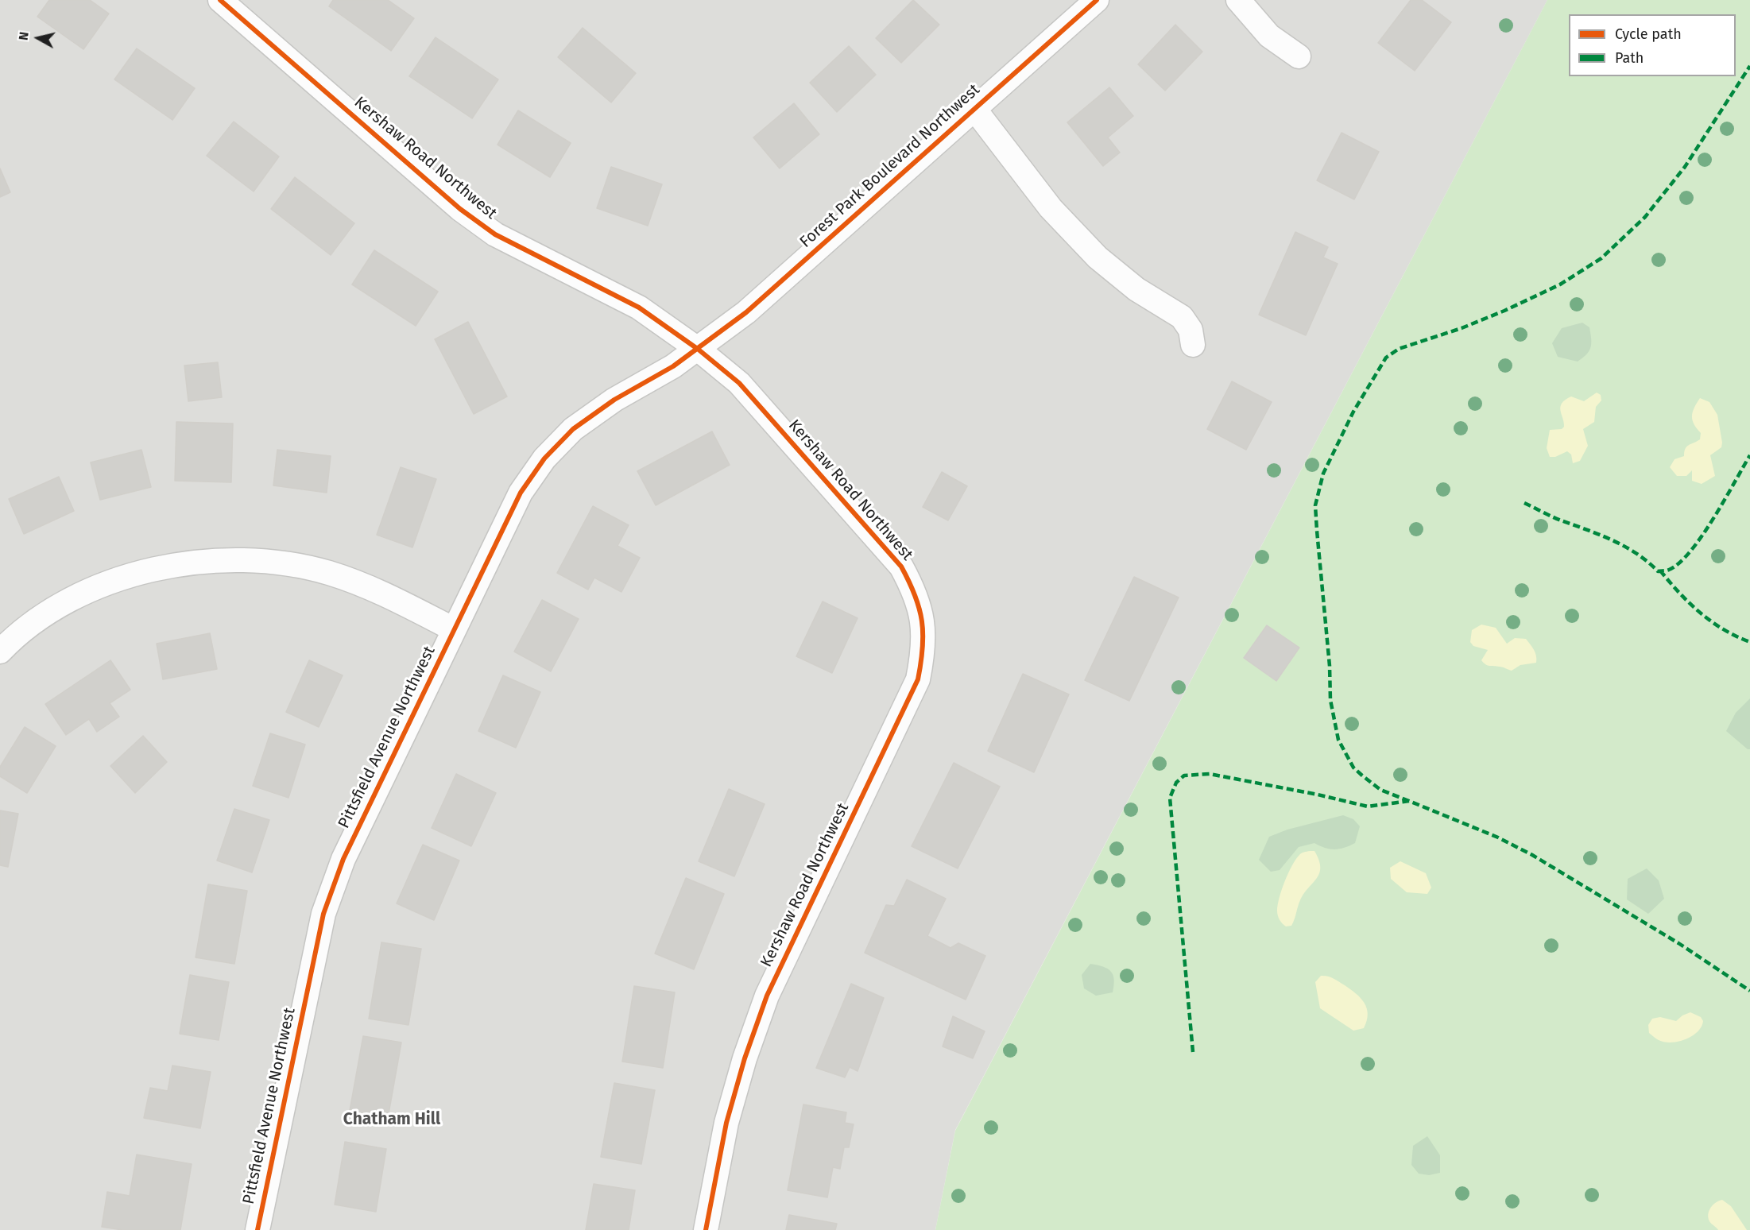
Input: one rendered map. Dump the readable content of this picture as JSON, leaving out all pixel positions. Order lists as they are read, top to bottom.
{
  "streets": {
    "street": ["Kershaw Road Northwest", "Forest Park Boulevard Northwest", "Pittsfield Avenue Northwest"]
  },
  "crossings": [
    ["Kershaw Road Northwest", "Forest Park Boulevard Northwest"],
    ["Kershaw Road Northwest", "Pittsfield Avenue Northwest"],
    ["Forest Park Boulevard Northwest", "Pittsfield Avenue Northwest"]
  ],
  "districts": ["Chatham Hill"],
  "legend": ["Cycle path", "Path"],
  "north": "left"
}
